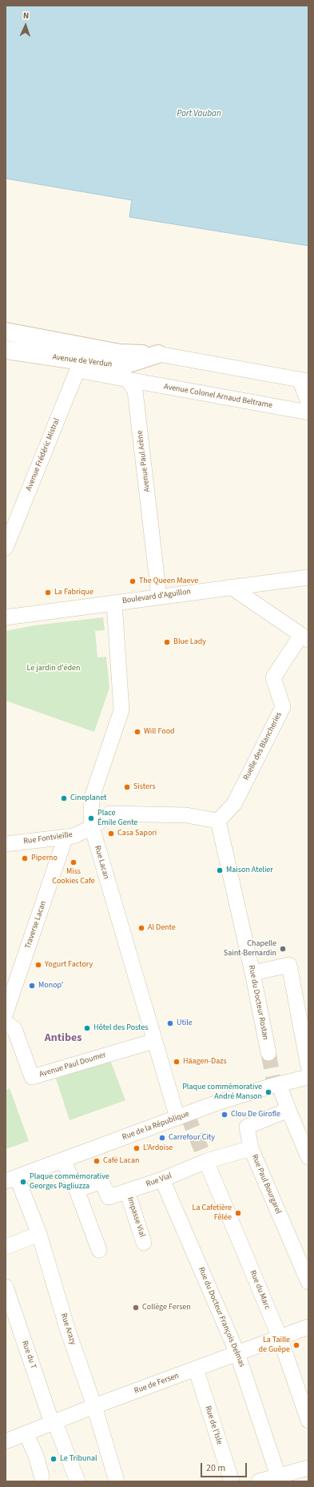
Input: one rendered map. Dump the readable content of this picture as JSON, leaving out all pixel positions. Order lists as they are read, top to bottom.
{
  "streets": {
    "street": [
      "Avenue de Verdun",
      "Avenue Colonel Arnaud Beltrame",
      "Avenue Frédéric Mistral",
      "Avenue Paul Arène",
      "Boulevard d'Aguillon",
      "Ruelle des Blancheries",
      "Rue Fontvieille",
      "Rue Lacan",
      "Traverse Lacan",
      "Rue du Docteur Rostan",
      "Avenue Paul Doumer",
      "Rue de la République",
      "Rue Vial",
      "Rue Paul Bourgarel",
      "Impasse Vial",
      "Rue du Marc",
      "Rue du Docteur François Delmas",
      "Rue Arazy",
      "Rue du T",
      "Rue de Fersen",
      "Rue de l'Isle"
    ]
  },
  "crossings": [
    ["Avenue de Verdun", "Avenue Frédéric Mistral"],
    ["Avenue Colonel Arnaud Beltrame", "Avenue Paul Arène"],
    ["Avenue Paul Arène", "Boulevard d'Aguillon"],
    ["Boulevard d'Aguillon", "Rue Lacan"],
    ["Ruelle des Blancheries", "Rue Fontvieille"],
    ["Ruelle des Blancheries", "Rue du Docteur Rostan"],
    ["Rue Fontvieille", "Rue Lacan"],
    ["Rue Fontvieille", "Traverse Lacan"],
    ["Rue Fontvieille", "Rue du Docteur Rostan"],
    ["Rue Lacan", "Avenue Paul Doumer"],
    ["Rue Lacan", "Rue de la République"],
    ["Rue de la République", "Rue Arazy"],
    ["Rue Vial", "Rue Paul Bourgarel"],
    ["Rue Vial", "Impasse Vial"],
    ["Rue Vial", "Rue du Marc"],
    ["Rue Vial", "Rue du Docteur François Delmas"],
    ["Rue du Marc", "Rue de Fersen"],
    ["Rue du Docteur François Delmas", "Rue de Fersen"],
    ["Rue Arazy", "Rue de Fersen"],
    ["Rue du T", "Rue de Fersen"],
    ["Rue de Fersen", "Rue de l'Isle"]
  ],
  "districts": ["Antibes"],
  "water": ["Port Vauban"],
  "parks": ["Le jardin d'éden"],
  "places": [
    "The Queen Maeve",
    "La Fabrique",
    "Blue Lady",
    "Will Food",
    "Sisters",
    "Cineplanet",
    "Place Émile Gente",
    "Casa Sapori",
    "Piperno",
    "Miss Cookies Cafe",
    "Maison Atelier",
    "Al Dente",
    "Chapelle Saint-Bernardin",
    "Yogurt Factory",
    "Monop'",
    "Utile",
    "Hôtel des Postes",
    "Häagen-Dazs",
    "Plaque commémorative André Manson",
    "Clou De Girofle",
    "Carrefour City",
    "L'Ardoise",
    "Café Lacan",
    "Plaque commémorative Georges Pagliuzza",
    "La Cafetière Fêlée",
    "Collège Fersen",
    "La Taille de Guêpe",
    "Le Tribunal"
  ],
  "scale_bar": "20 m",
  "north": "top"
}
